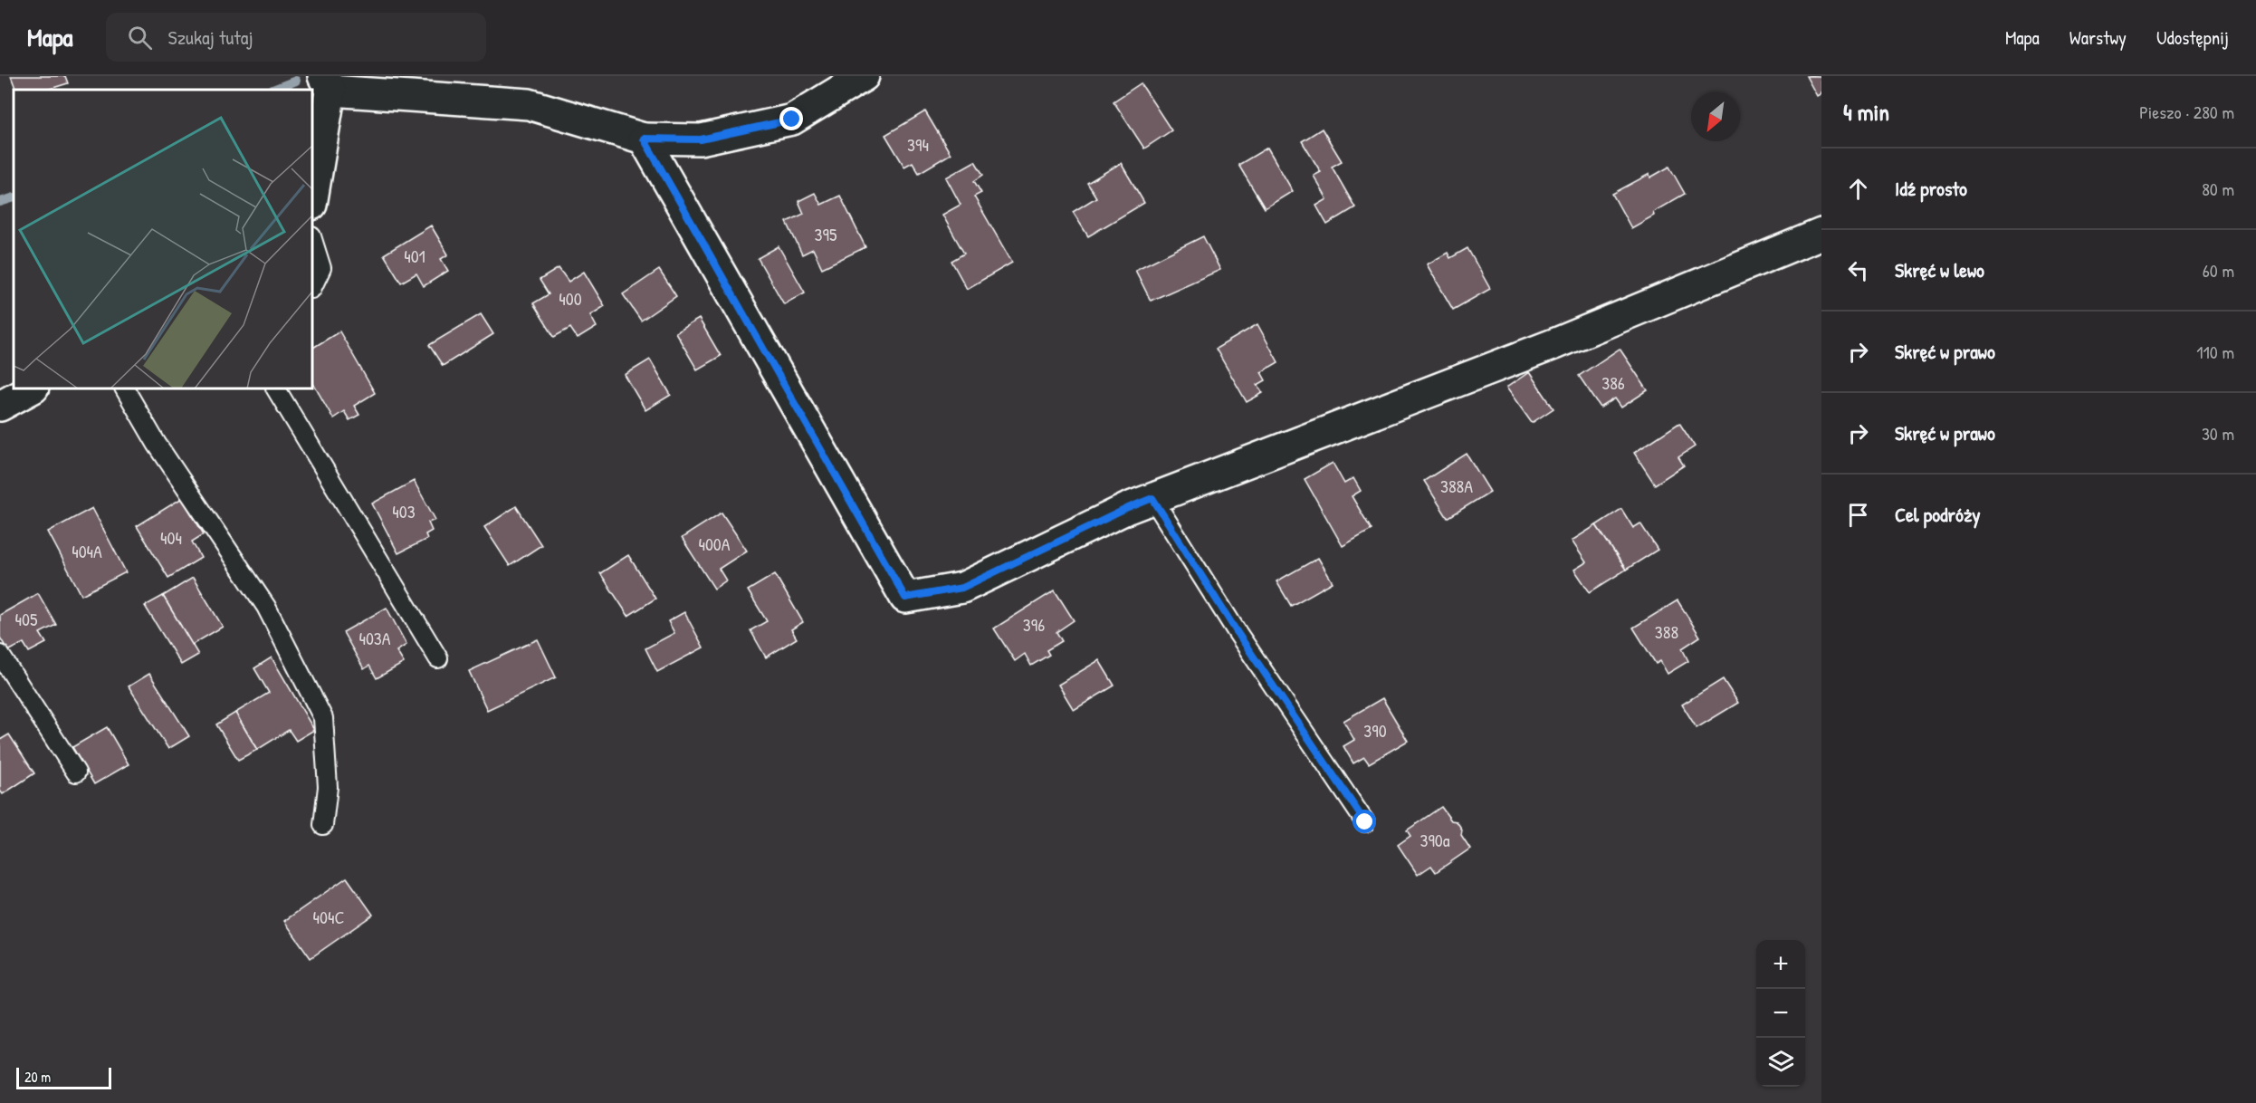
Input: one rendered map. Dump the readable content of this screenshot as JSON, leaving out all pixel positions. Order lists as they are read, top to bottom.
{
  "house_numbers": [
    "394",
    "395",
    "401",
    "400",
    "386",
    "388A",
    "403",
    "404",
    "400A",
    "404A",
    "405",
    "396",
    "388",
    "403A",
    "390",
    "390a",
    "404C"
  ],
  "scale_bar": "20 m",
  "north": "bottom left",
  "page": {
    "header": "Mapa",
    "search": "Szukaj tutaj",
    "nav": ["Mapa", "Warstwy", "Udostępnij"],
    "heading": ["4 min", "Pieszo · 280 m"],
    "list": [
      ["Idź prosto", "80 m"],
      ["Skręć w lewo", "60 m"],
      ["Skręć w prawo", "110 m"],
      ["Skręć w prawo", "30 m"],
      "Cel podróży"
    ],
    "map_buttons": ["+", "−"],
    "scale": "20 m"
  }
}
